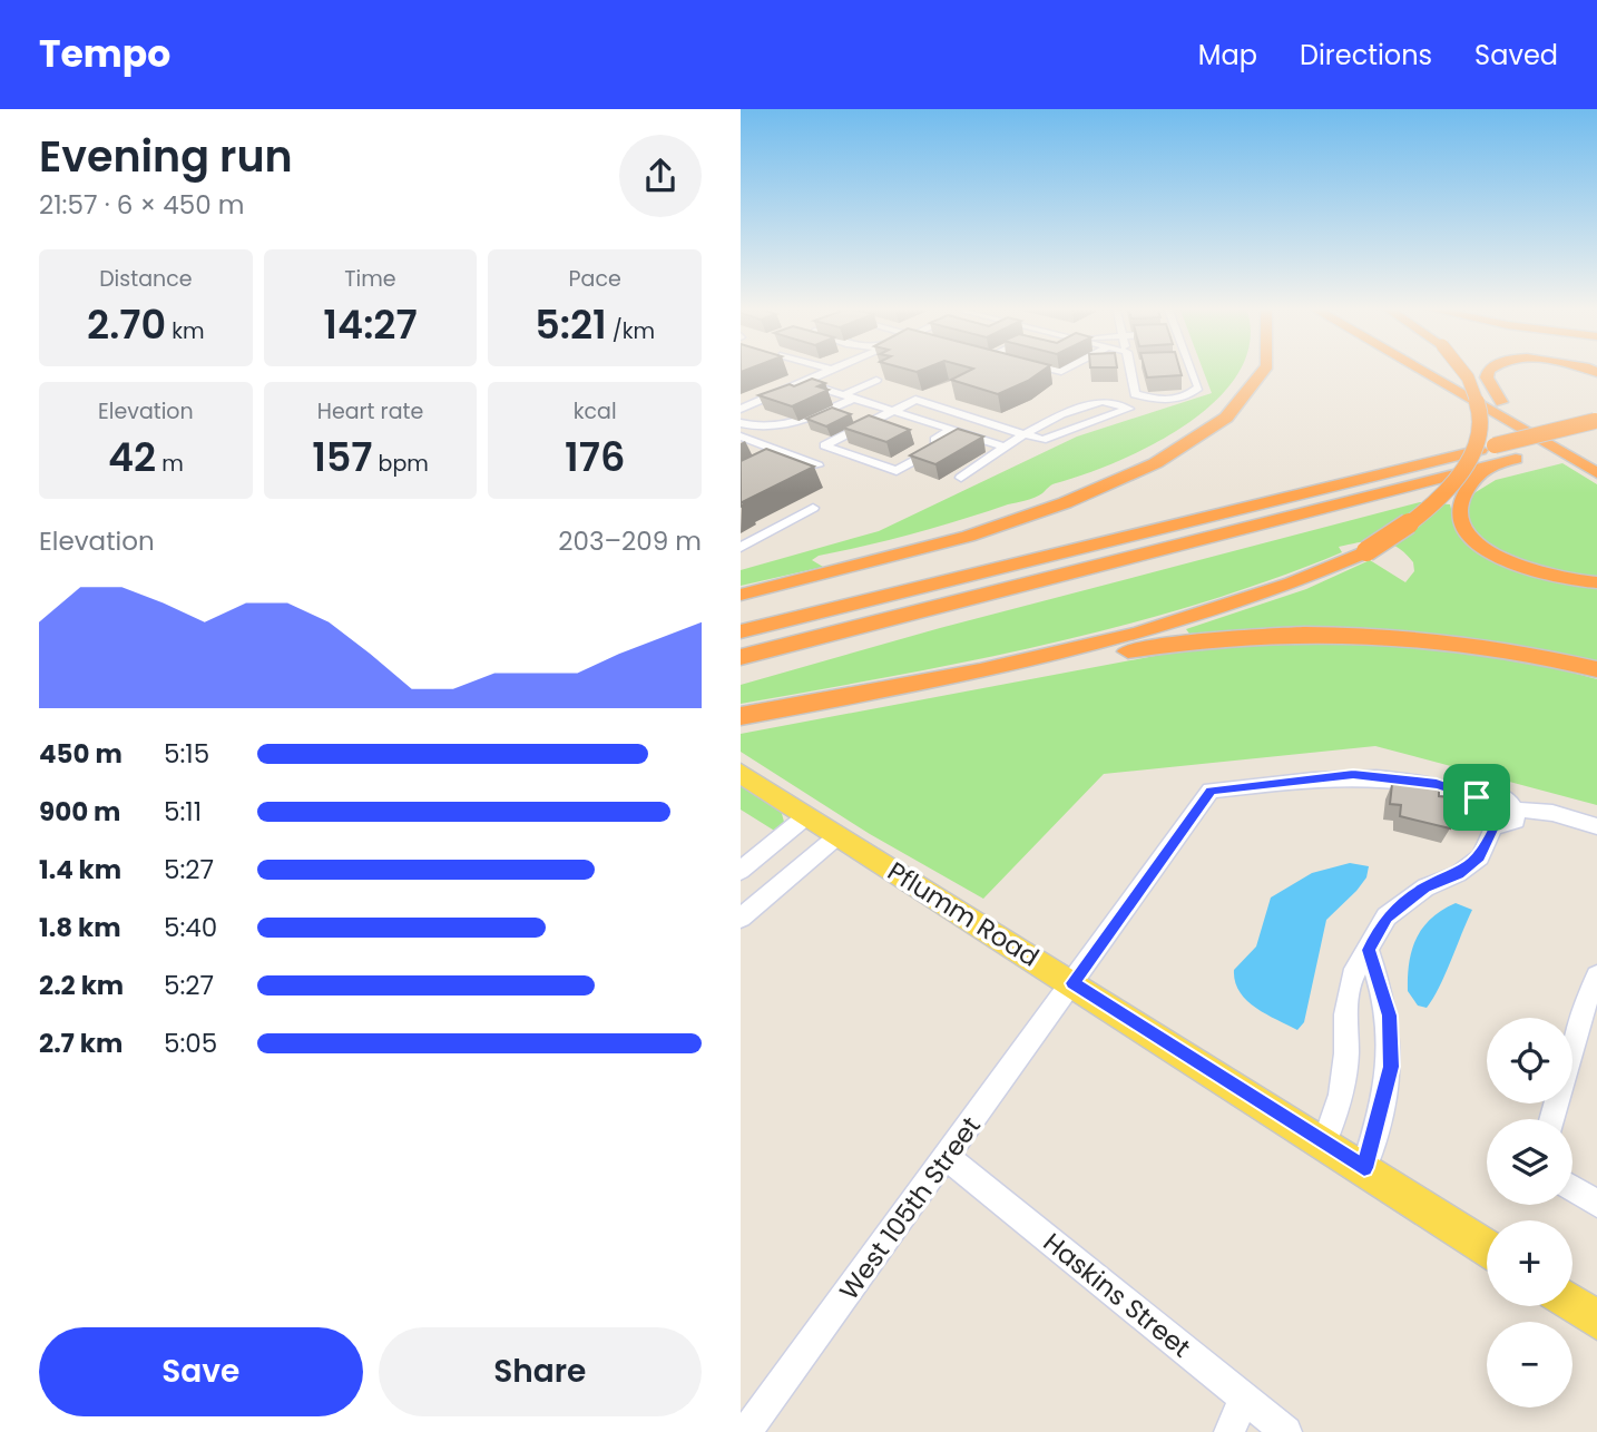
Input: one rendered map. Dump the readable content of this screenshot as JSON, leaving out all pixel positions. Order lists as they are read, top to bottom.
{
  "streets": {
    "main road": ["Pflumm Road"],
    "street": ["West 105th Street", "Haskins Street"]
  },
  "crossings": [
    ["Pflumm Road", "West 105th Street"],
    ["West 105th Street", "Haskins Street"]
  ],
  "page": {
    "header": "Tempo",
    "nav": ["Map", "Directions", "Saved"],
    "heading": ["Evening run", "21:57 · 6 × 450 m"],
    "stats": [
      ["Distance", "2.70 km"],
      ["Time", "14:27"],
      ["Pace", "5:21 /km"],
      ["Elevation", "42 m"],
      ["Heart rate", "157 bpm"],
      ["kcal", "176"]
    ],
    "chart": ["Elevation", "203–209 m"],
    "list": [
      {
        "name": "450 m",
        "note": "5:15"
      },
      {
        "name": "900 m",
        "note": "5:11"
      },
      {
        "name": "1.4 km",
        "note": "5:27"
      },
      {
        "name": "1.8 km",
        "note": "5:40"
      },
      {
        "name": "2.2 km",
        "note": "5:27"
      },
      {
        "name": "2.7 km",
        "note": "5:05"
      }
    ],
    "map_buttons": ["+", "−"],
    "buttons": ["Save", "Share"]
  }
}
